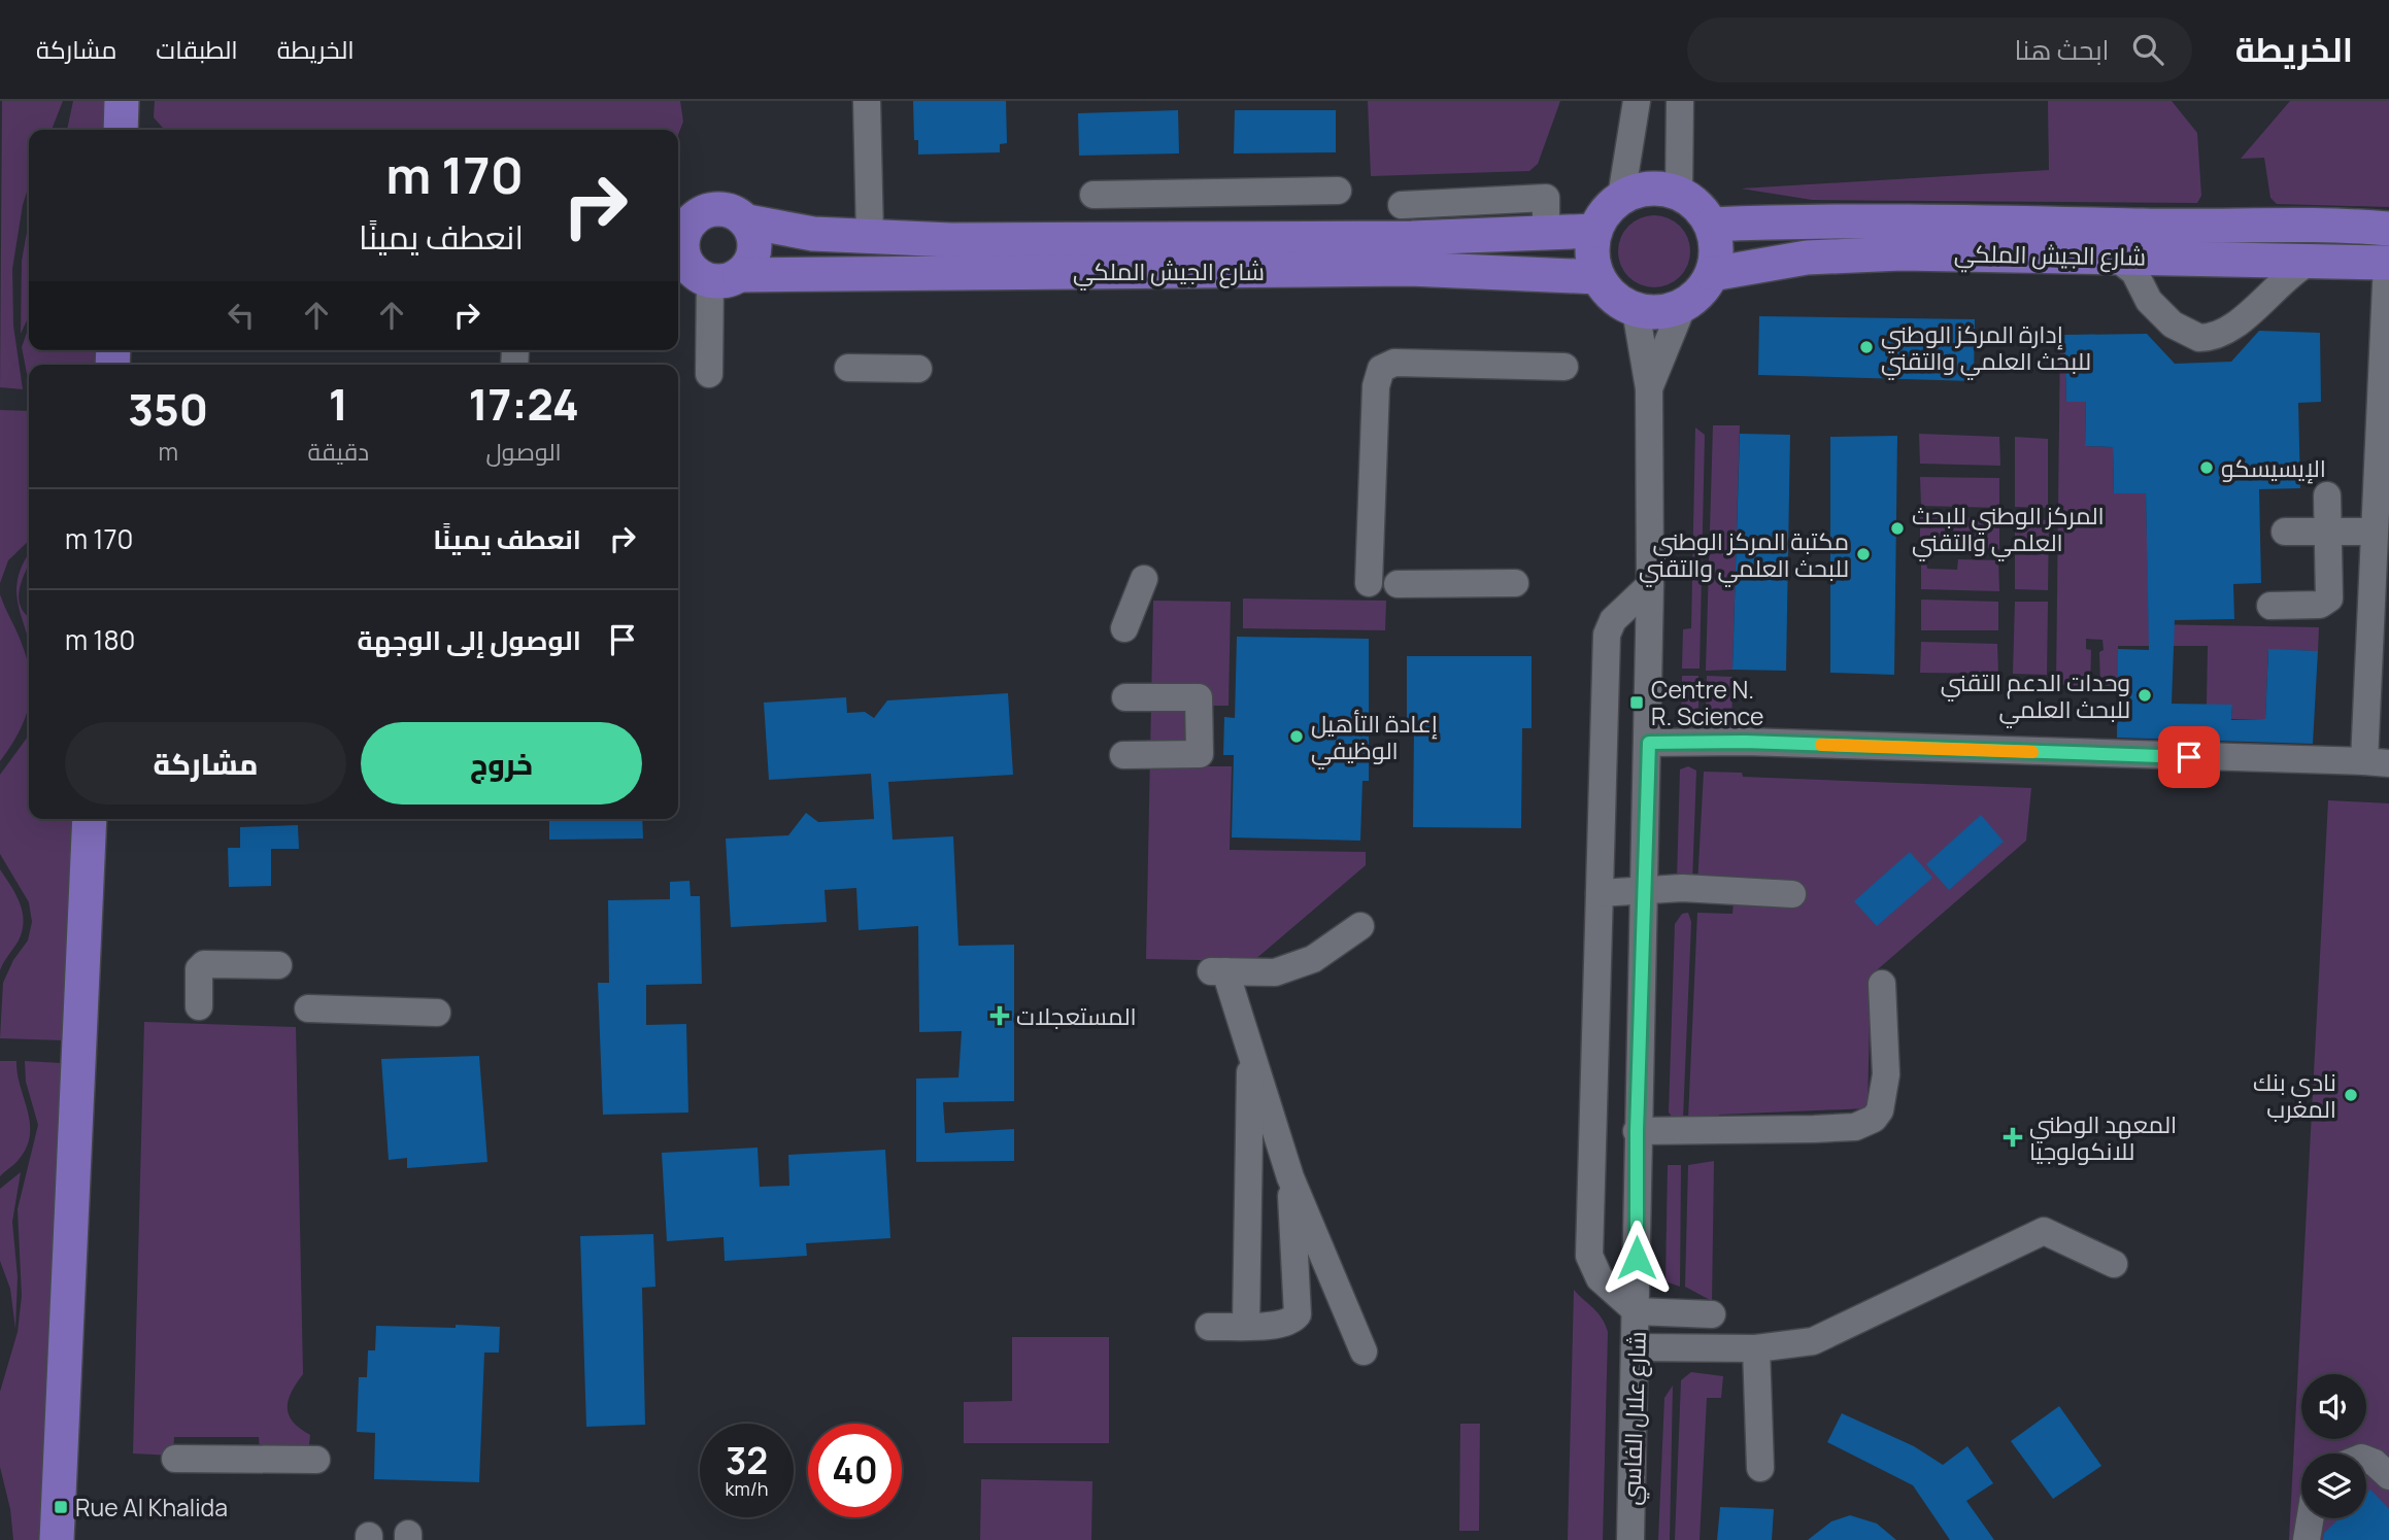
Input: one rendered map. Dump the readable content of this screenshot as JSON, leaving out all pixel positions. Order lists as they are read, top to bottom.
{
  "streets": {
    "main road": ["شارع الجيش الملكي"],
    "street": ["شارع علال الفاسي"]
  },
  "crossings": [
    ["شارع الجيش الملكي", "شارع علال الفاسي"]
  ],
  "places": {
    "other": [
      "إدارة المركز الوطني للبحث العلمي والتقني",
      "اﻹيسيسكو",
      "المركز الوطني للبحث العلمي والتقني",
      "مكتبة المركز الوطني للبحث العلمي والتقني",
      "وحدات الدعم التقني للبحث العلمي",
      "إعادة التأهيل الوظيفي",
      "نادي بنك المغرب"
    ],
    "transit": ["Centre N. R. Science", "Rue Al Khalida"],
    "health": ["المستعجلات", "المعهد الوطني للانكولوجيا"]
  },
  "page": {
    "header": "الخريطة",
    "search": "ابحث هنا",
    "nav": ["الخريطة", "الطبقات", "مشاركة"],
    "turn": ["170 m", "انعطف يمينًا"],
    "eta": [
      "17:24",
      "الوصول",
      "1",
      "دقيقة",
      "350",
      "m"
    ],
    "list": [
      {
        "name": "انعطف يمينًا",
        "value": "170 m"
      },
      {
        "name": "الوصول إلى الوجهة",
        "value": "180 m"
      }
    ],
    "buttons": ["خروج", "مشاركة"],
    "speed": "32 km/h",
    "limit": "40"
  }
}
